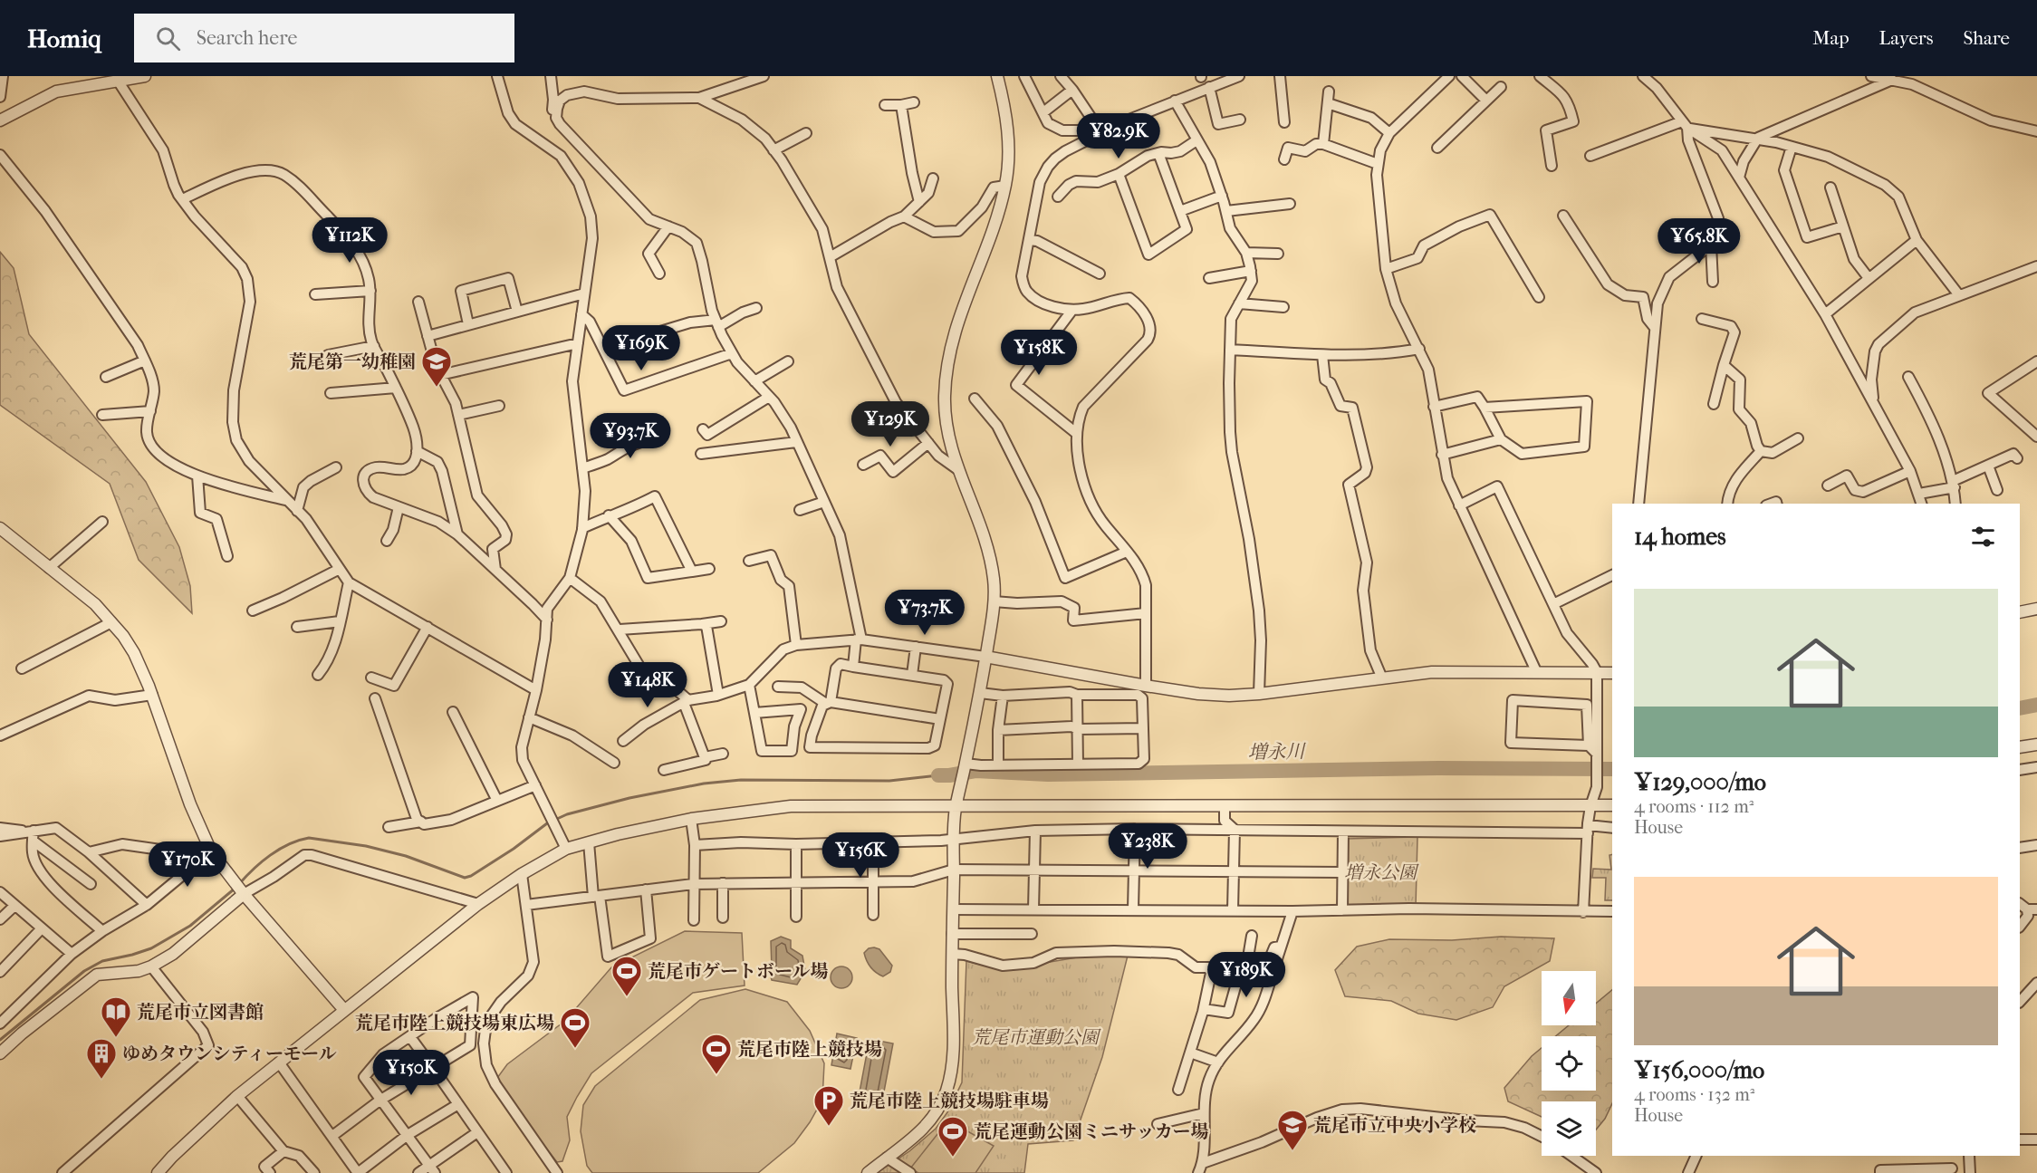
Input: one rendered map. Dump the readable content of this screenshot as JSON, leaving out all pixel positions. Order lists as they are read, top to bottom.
{
  "water": ["増永川"],
  "parks": ["増永公園", "荒尾市運動公園"],
  "places": {
    "school or university": ["荒尾第一幼稚園", "荒尾市立中央小学校"],
    "sports": [
      "荒尾市ゲートボール場",
      "荒尾市陸上競技場東広場",
      "荒尾市陸上競技場",
      "荒尾運動公園ミニサッカー場"
    ],
    "library": ["荒尾市立図書館"],
    "building": ["ゆめタウンシティーモール"],
    "parking": ["荒尾市陸上競技場駐車場"]
  },
  "north": "bottom",
  "page": {
    "header": "Homiq",
    "search": "Search here",
    "nav": ["Map", "Layers", "Share"],
    "price": [
      "¥82.9K",
      "¥112K",
      "¥65.8K",
      "¥169K",
      "¥158K",
      "¥129K",
      "¥93.7K",
      "¥73.7K",
      "¥148K",
      "¥238K",
      "¥156K",
      "¥170K",
      "¥189K",
      "¥150K"
    ],
    "heading": "14 homes",
    "list": [
      {
        "name": "¥129,000/mo",
        "note": "4 rooms · 112 m² · House"
      },
      {
        "name": "¥156,000/mo",
        "note": "4 rooms · 132 m² · House"
      }
    ]
  }
}
